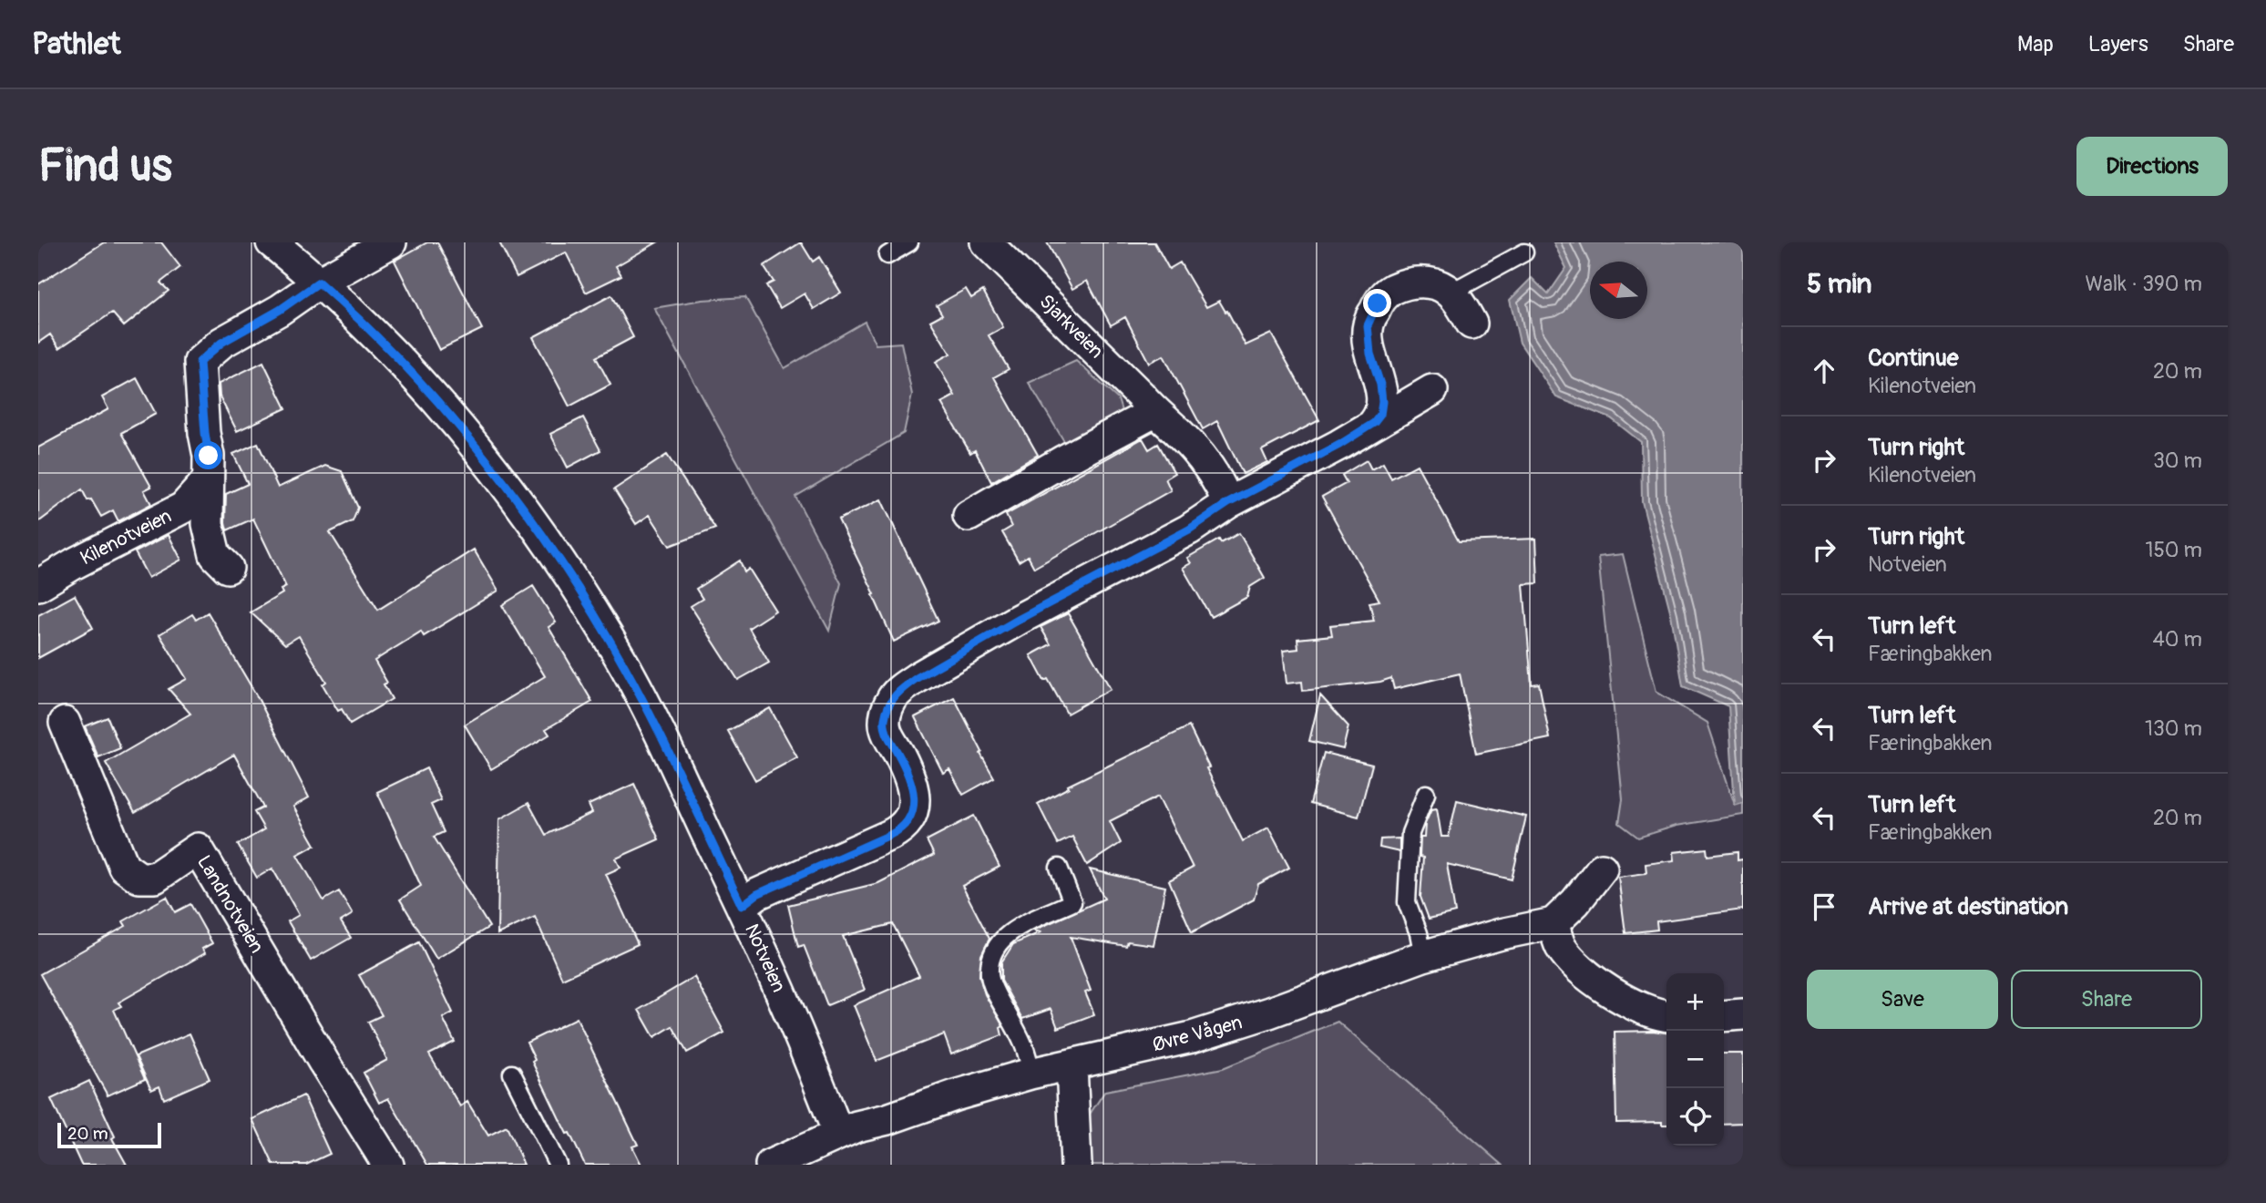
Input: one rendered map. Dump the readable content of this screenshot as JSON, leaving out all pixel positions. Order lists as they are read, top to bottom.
{
  "streets": {
    "street": [
      "Sjarkveien",
      "Kilenotveien",
      "Landnotveien",
      "Notveien",
      "Øvre Vågen"
    ]
  },
  "crossings": [
    ["Notveien", "Øvre Vågen"]
  ],
  "scale_bar": "20 m",
  "north": "left",
  "page": {
    "header": "Pathlet",
    "nav": ["Map", "Layers", "Share"],
    "buttons": [
      "Directions",
      ["Save", "Share"]
    ],
    "title": "Find us",
    "heading": ["5 min", "Walk · 390 m"],
    "list": [
      ["Continue", "Kilenotveien", "20 m"],
      ["Turn right", "Kilenotveien", "30 m"],
      ["Turn right", "Notveien", "150 m"],
      ["Turn left", "Færingbakken", "40 m"],
      ["Turn left", "Færingbakken", "130 m"],
      ["Turn left", "Færingbakken", "20 m"],
      "Arrive at destination"
    ],
    "map_buttons": ["+", "−"],
    "scale": "20 m"
  }
}
